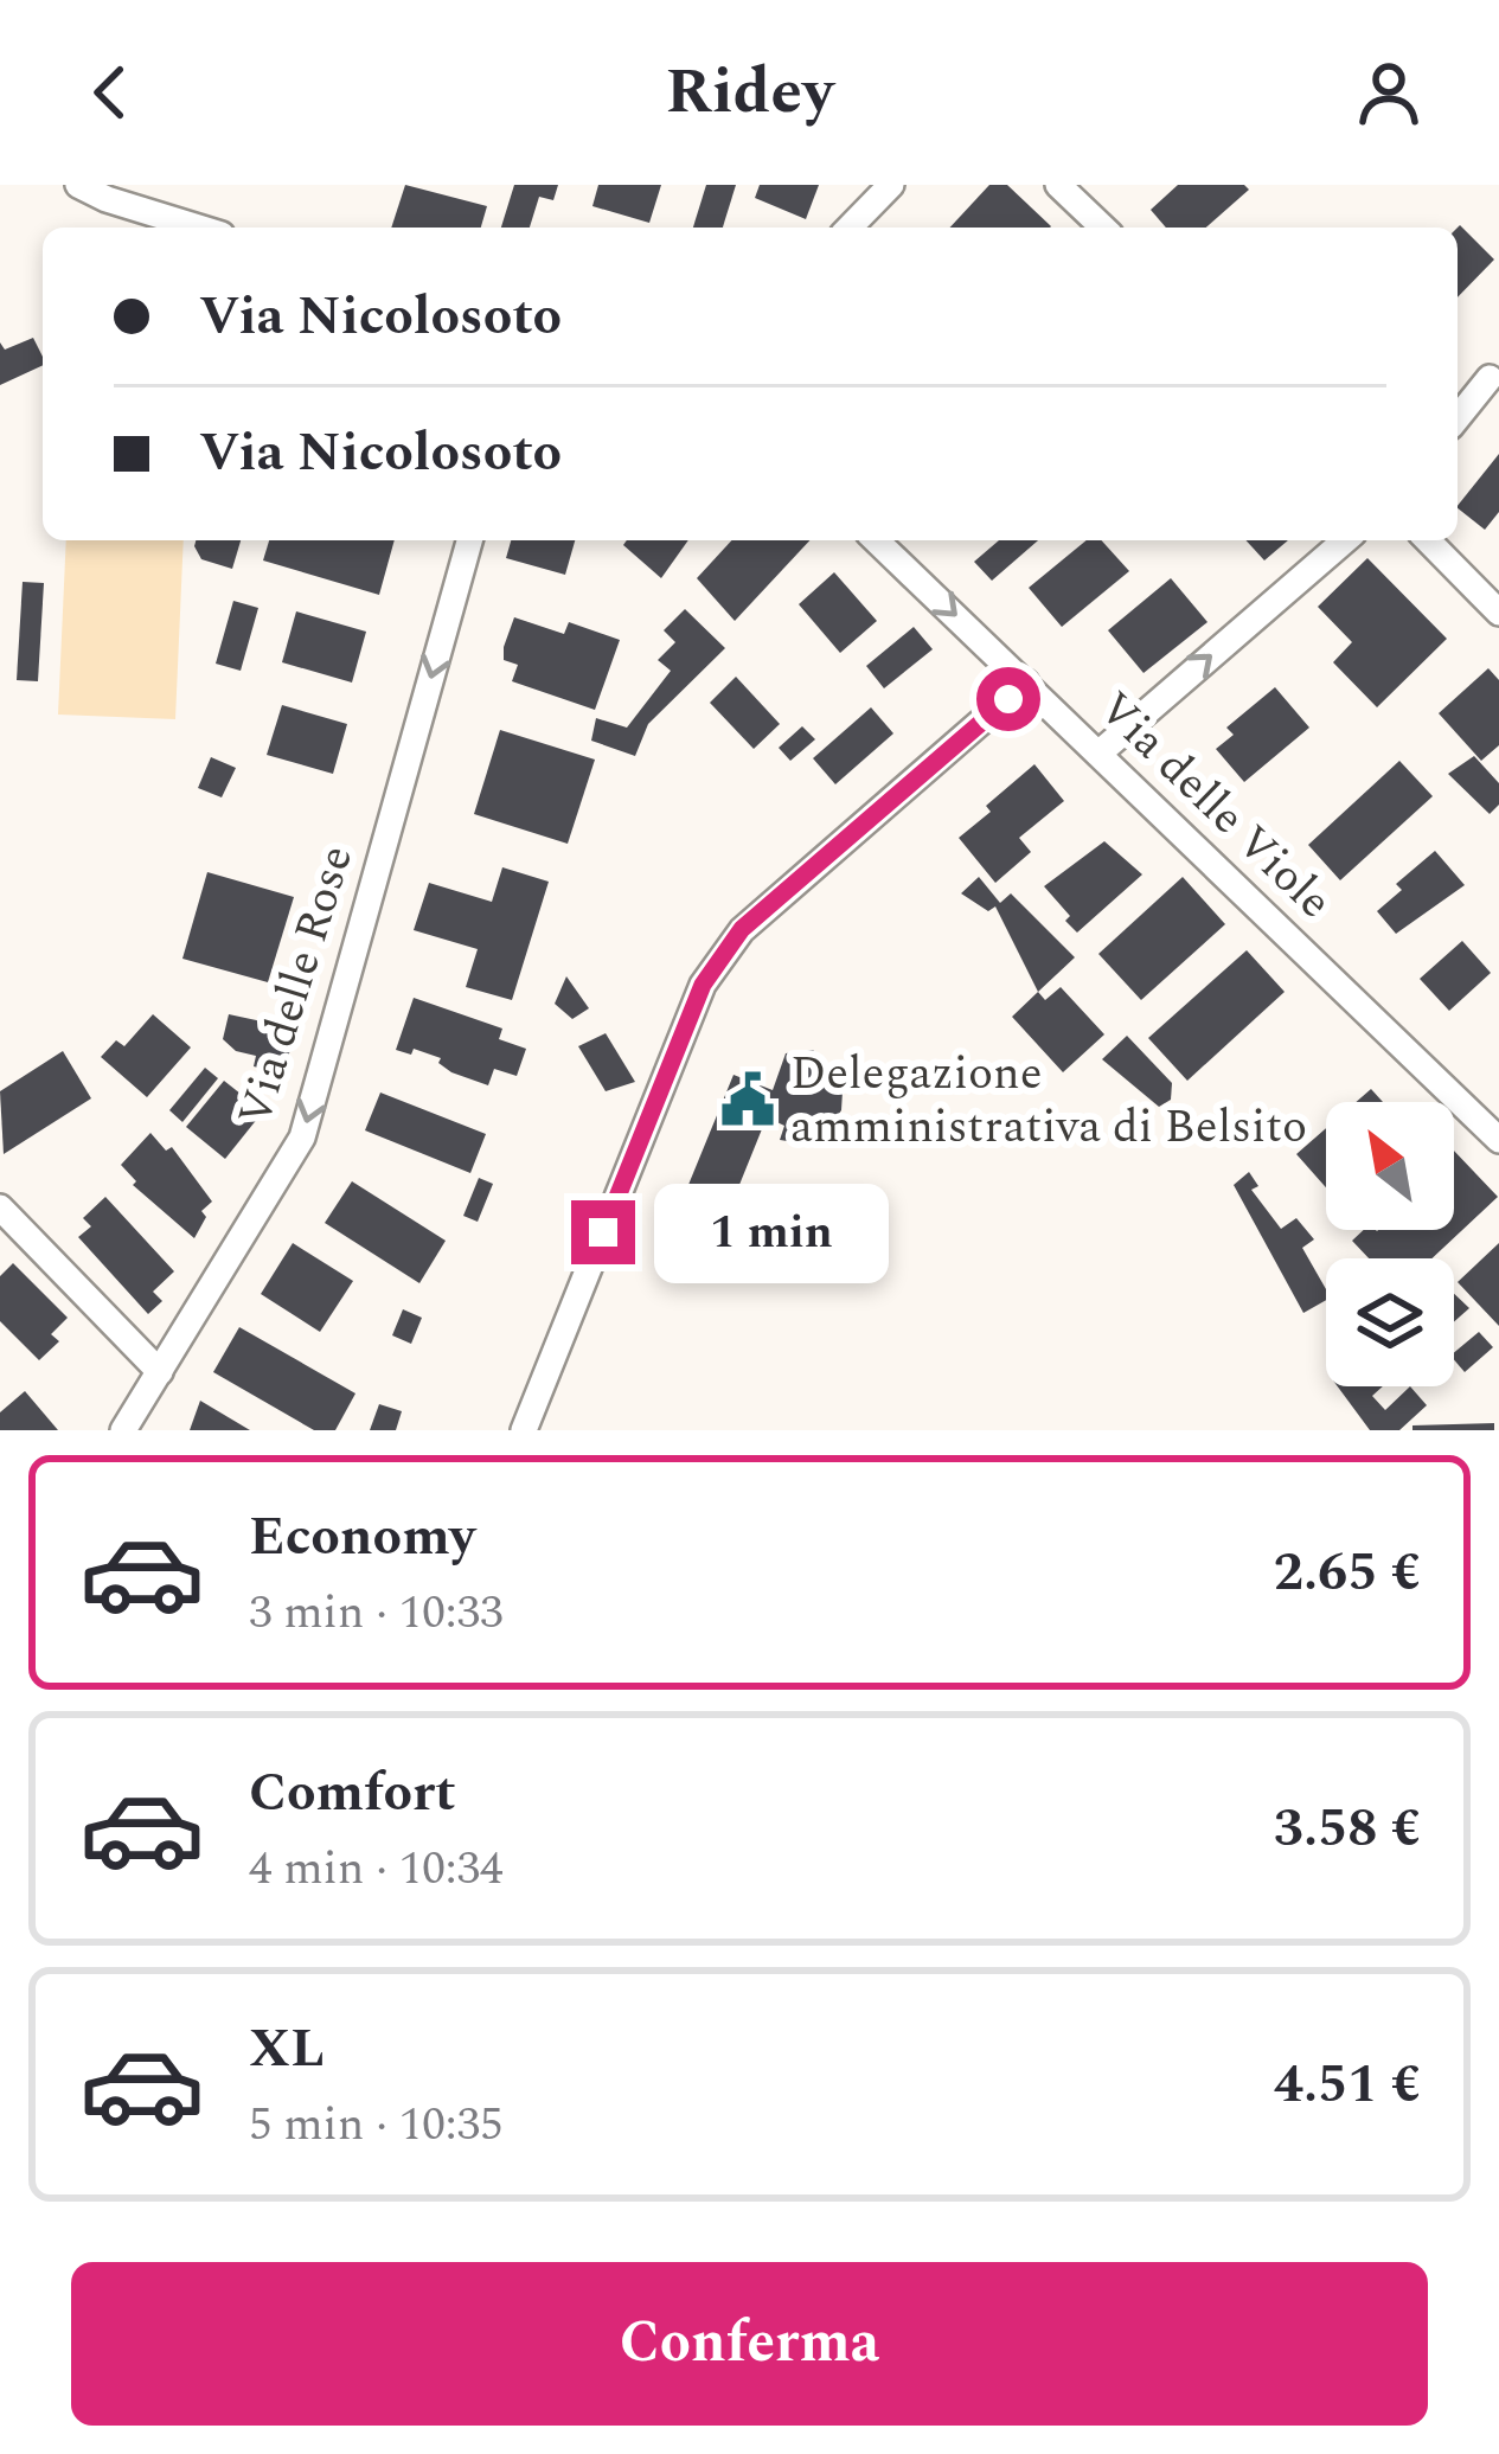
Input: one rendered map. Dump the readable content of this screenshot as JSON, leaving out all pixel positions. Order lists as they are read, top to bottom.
{
  "streets": {
    "street": ["Via delle Viole", "Via delle Rose"]
  },
  "one_way": ["Via delle Rose"],
  "places": {
    "public building": ["Delegazione amministrativa di Belsito"]
  },
  "north": "top left",
  "page": {
    "header": "Ridey",
    "banner": ["Via Nicolosoto", "Via Nicolosoto"],
    "bubble": "1 min",
    "list": [
      {
        "name": "Economy",
        "note": "3 min · 10:33",
        "value": "2.65 €"
      },
      {
        "name": "Comfort",
        "note": "4 min · 10:34",
        "value": "3.58 €"
      },
      {
        "name": "XL",
        "note": "5 min · 10:35",
        "value": "4.51 €"
      }
    ],
    "buttons": "Conferma"
  }
}
